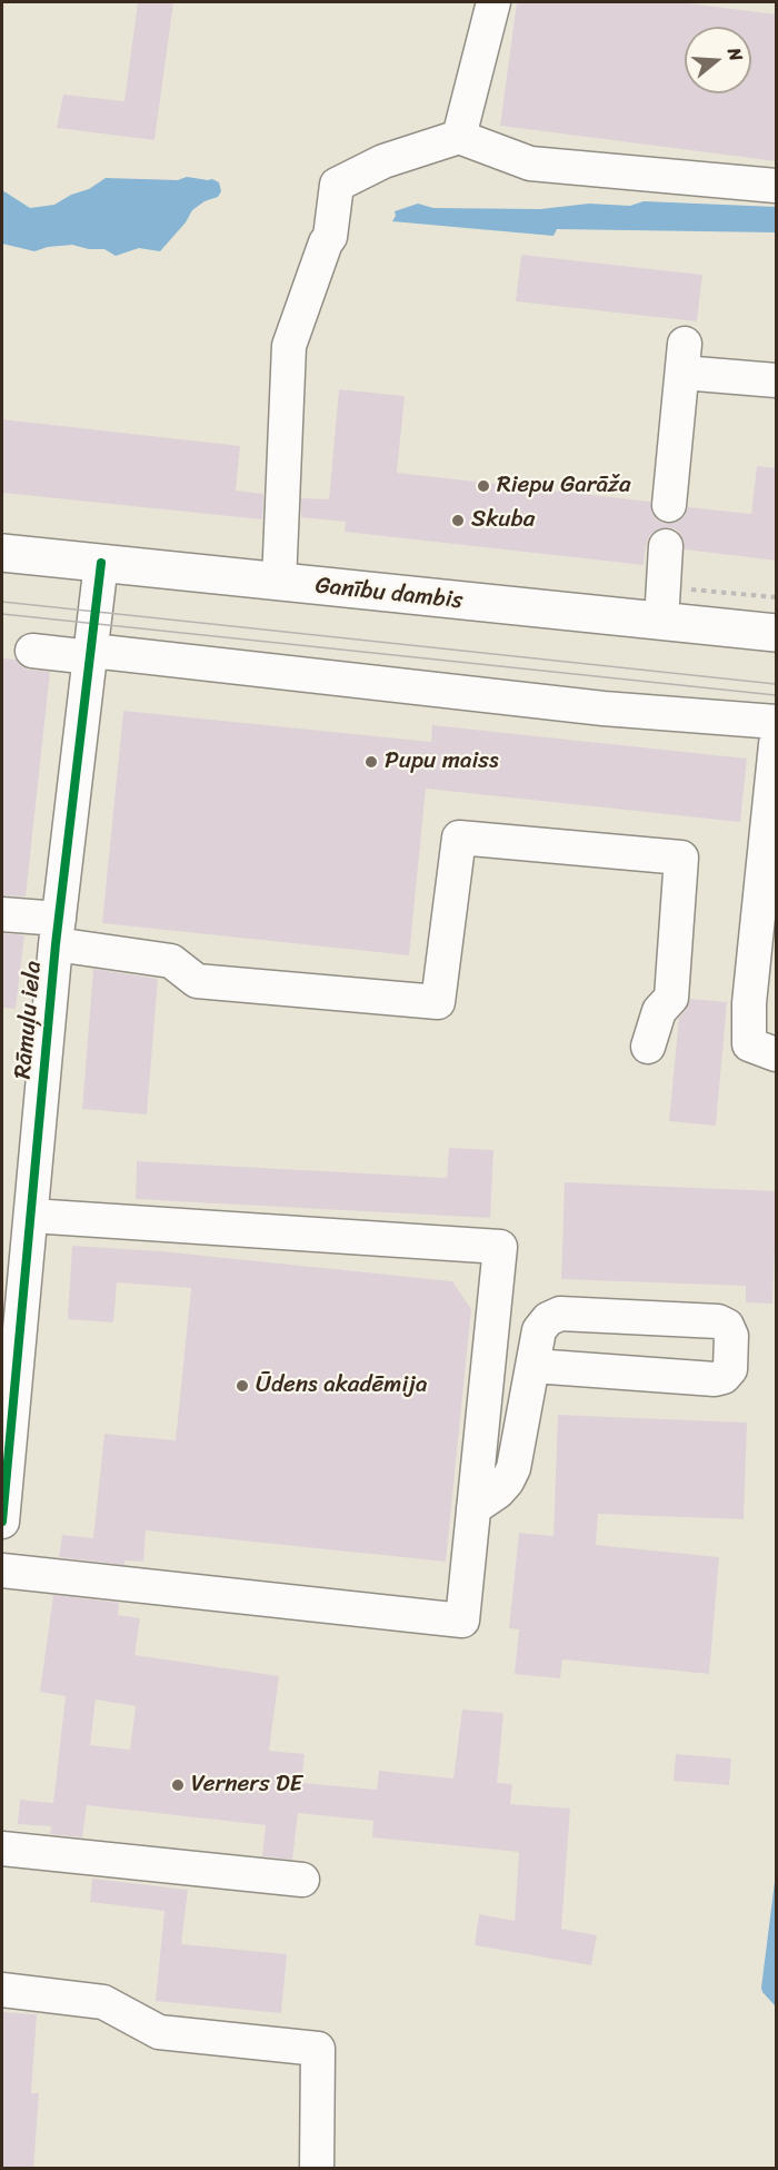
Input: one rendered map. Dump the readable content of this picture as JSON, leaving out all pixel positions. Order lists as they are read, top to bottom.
{
  "streets": {
    "main road": ["Ganību dambis"],
    "street": ["Rāmuļu iela"]
  },
  "crossings": [
    ["Ganību dambis", "Rāmuļu iela"]
  ],
  "places": [
    "Riepu Garāža",
    "Skuba",
    "Pupu maiss",
    "Ūdens akadēmija",
    "Verners DE"
  ],
  "north": "right"
}
